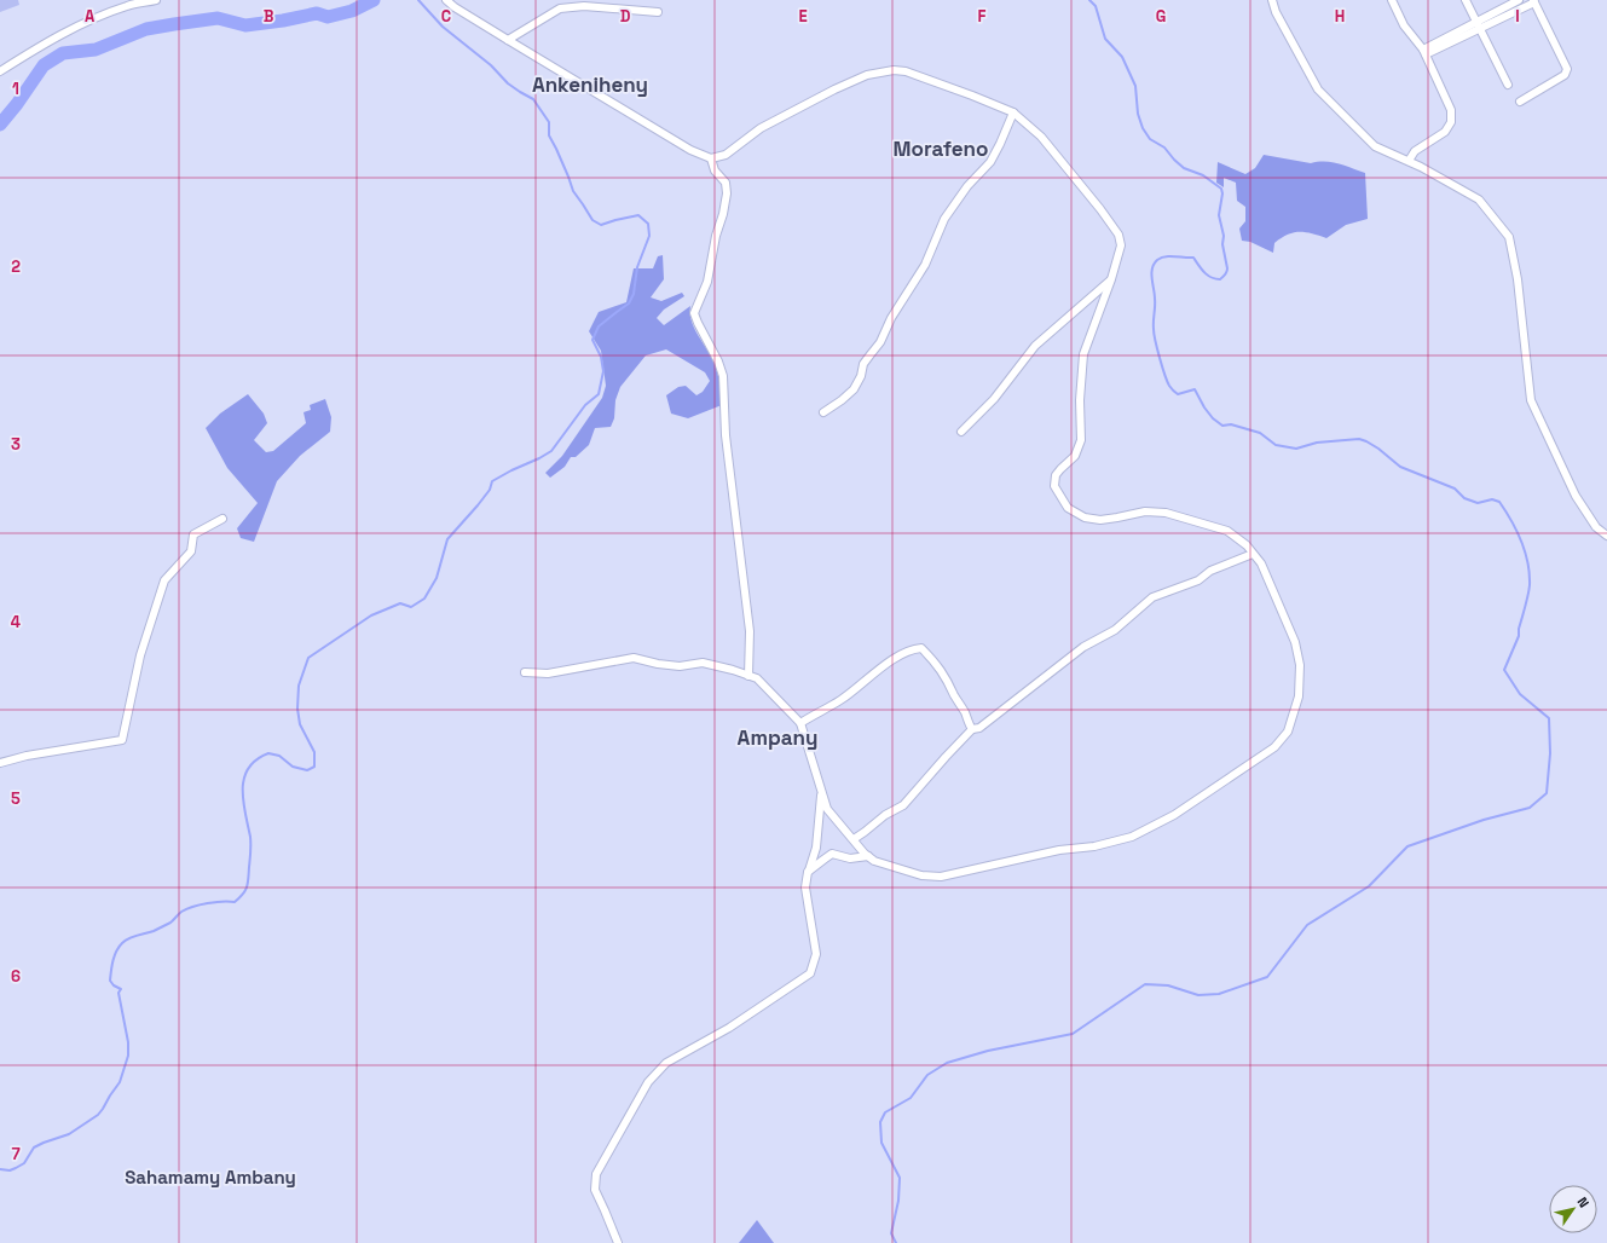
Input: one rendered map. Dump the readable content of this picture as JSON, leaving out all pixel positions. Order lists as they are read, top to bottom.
{
  "districts": [
    "Ankeniheny",
    "Morafeno",
    "Ampany",
    "Sahamamy Ambany"
  ],
  "north": "top right",
  "grid": {
    "columns": [
      "A",
      "B",
      "C",
      "D",
      "E",
      "F",
      "G",
      "H",
      "I"
    ],
    "rows": [
      "1",
      "2",
      "3",
      "4",
      "5",
      "6",
      "7"
    ]
  }
}
